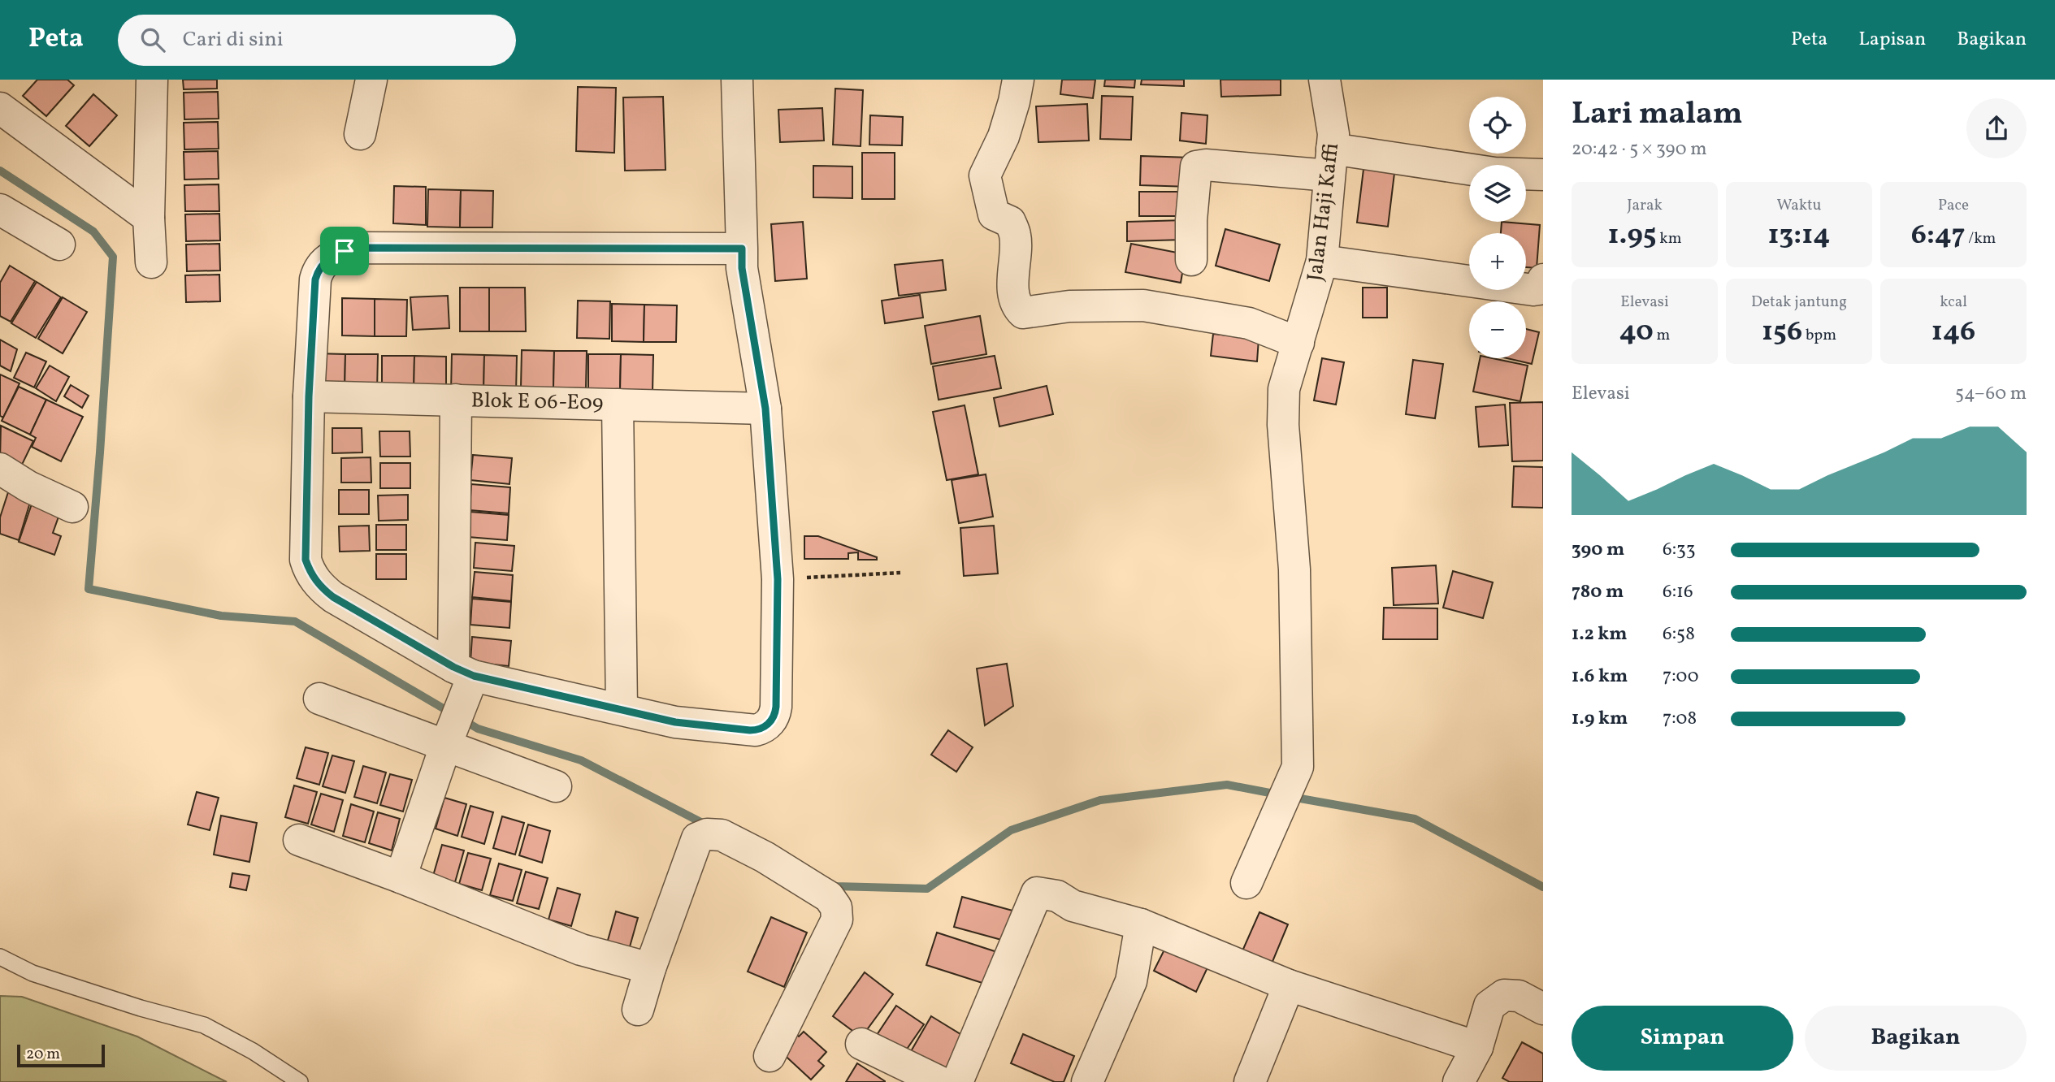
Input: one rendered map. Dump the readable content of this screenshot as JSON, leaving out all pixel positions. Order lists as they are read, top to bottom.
{
  "streets": {
    "street": ["Jalan Haji Kaffi", "Blok E 06-E09"]
  },
  "scale_bar": "20 m",
  "page": {
    "header": "Peta",
    "search": "Cari di sini",
    "nav": ["Peta", "Lapisan", "Bagikan"],
    "heading": ["Lari malam", "20:42 · 5 × 390 m"],
    "map_buttons": ["+", "−"],
    "stats": [
      ["Jarak", "1.95 km"],
      ["Waktu", "13:14"],
      ["Pace", "6:47 /km"],
      ["Elevasi", "40 m"],
      ["Detak jantung", "156 bpm"],
      ["kcal", "146"]
    ],
    "chart": ["Elevasi", "54–60 m"],
    "list": [
      {
        "name": "390 m",
        "note": "6:33"
      },
      {
        "name": "780 m",
        "note": "6:16"
      },
      {
        "name": "1.2 km",
        "note": "6:58"
      },
      {
        "name": "1.6 km",
        "note": "7:00"
      },
      {
        "name": "1.9 km",
        "note": "7:08"
      }
    ],
    "buttons": ["Simpan", "Bagikan"],
    "scale": "20 m"
  }
}
